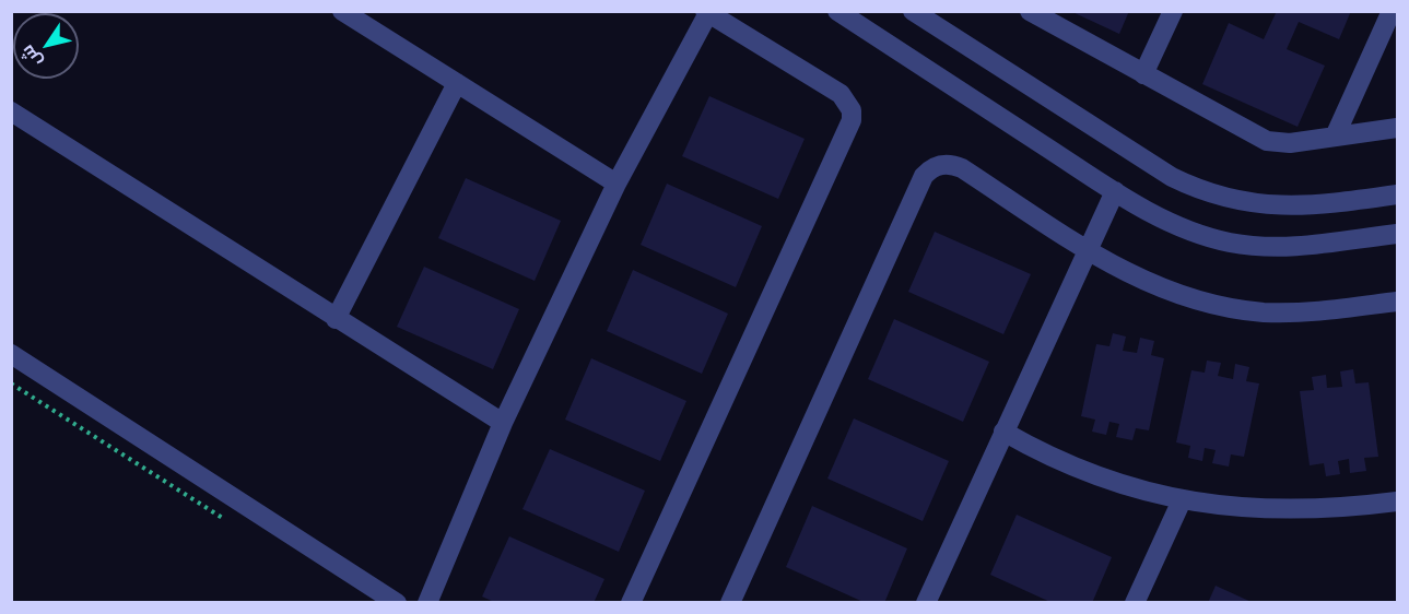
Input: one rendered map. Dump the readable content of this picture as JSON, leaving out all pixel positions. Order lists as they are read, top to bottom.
{
  "north": "bottom left"
}
